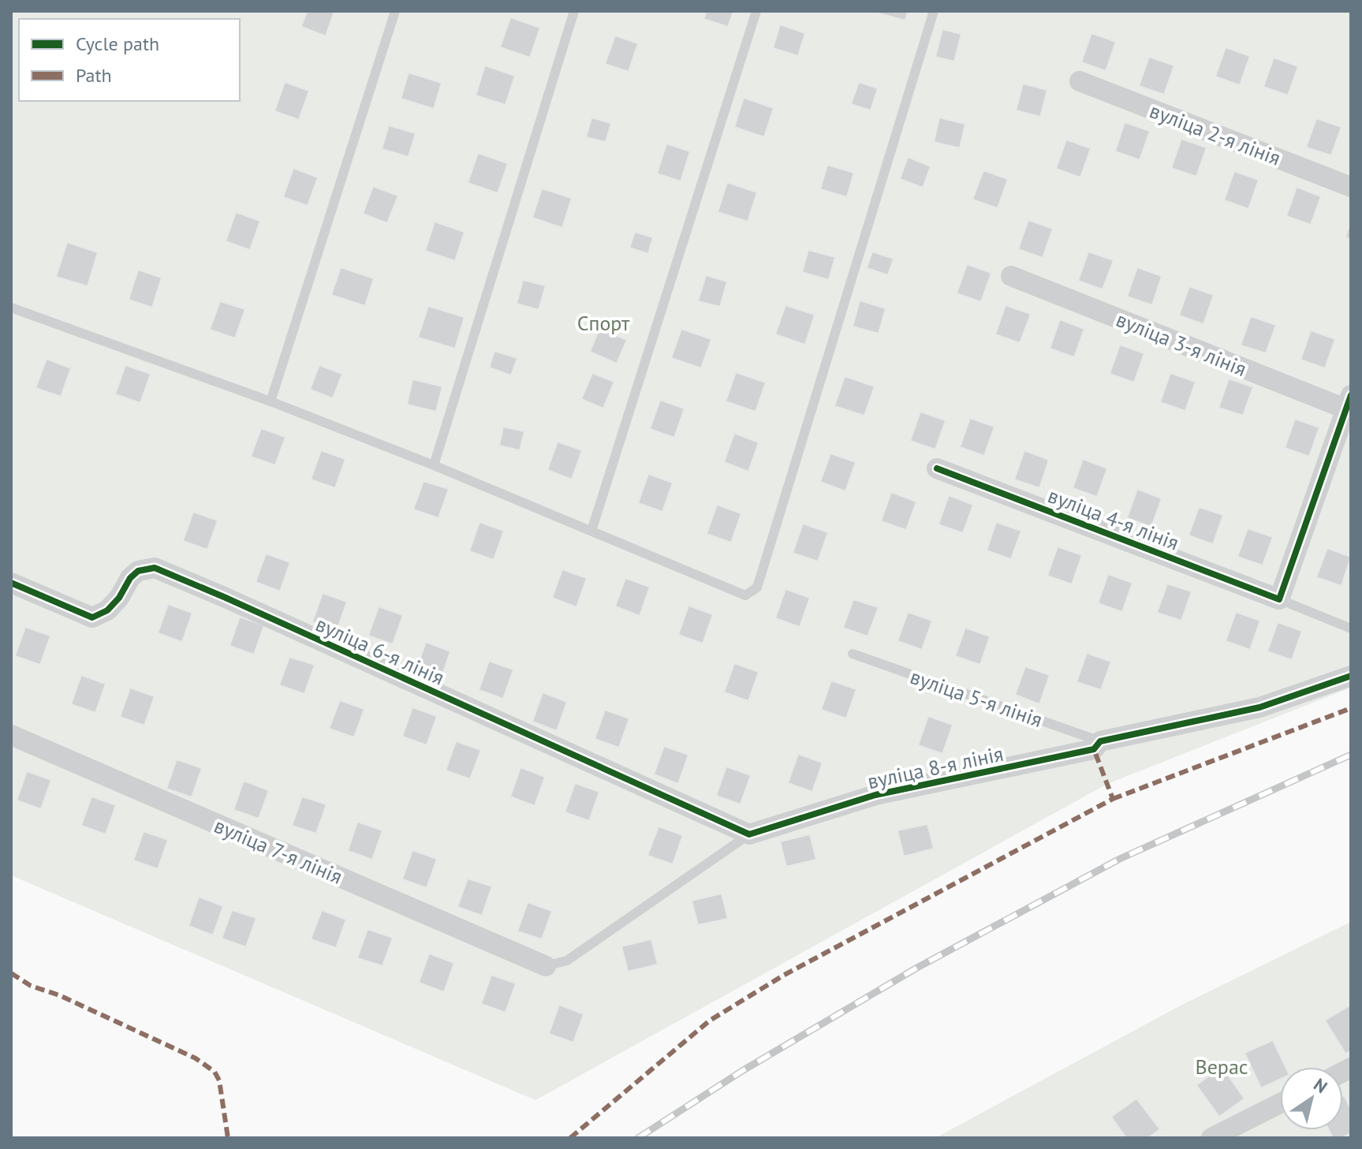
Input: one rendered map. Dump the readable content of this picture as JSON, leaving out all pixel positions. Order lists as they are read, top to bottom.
{
  "streets": {
    "street": [
      "вуліца 2-я лінія",
      "вуліца 3-я лінія",
      "вуліца 4-я лінія",
      "вуліца 6-я лінія",
      "вуліца 8-я лінія",
      "вуліца 7-я лінія"
    ],
    "lane": ["вуліца 5-я лінія"]
  },
  "crossings": [
    ["вуліца 6-я лінія", "вуліца 8-я лінія"],
    ["вуліца 5-я лінія", "вуліца 8-я лінія"],
    ["вуліца 8-я лінія", "вуліца 7-я лінія"]
  ],
  "parks": ["Спорт", "Верас"],
  "legend": ["Cycle path", "Path"],
  "north": "top right"
}
